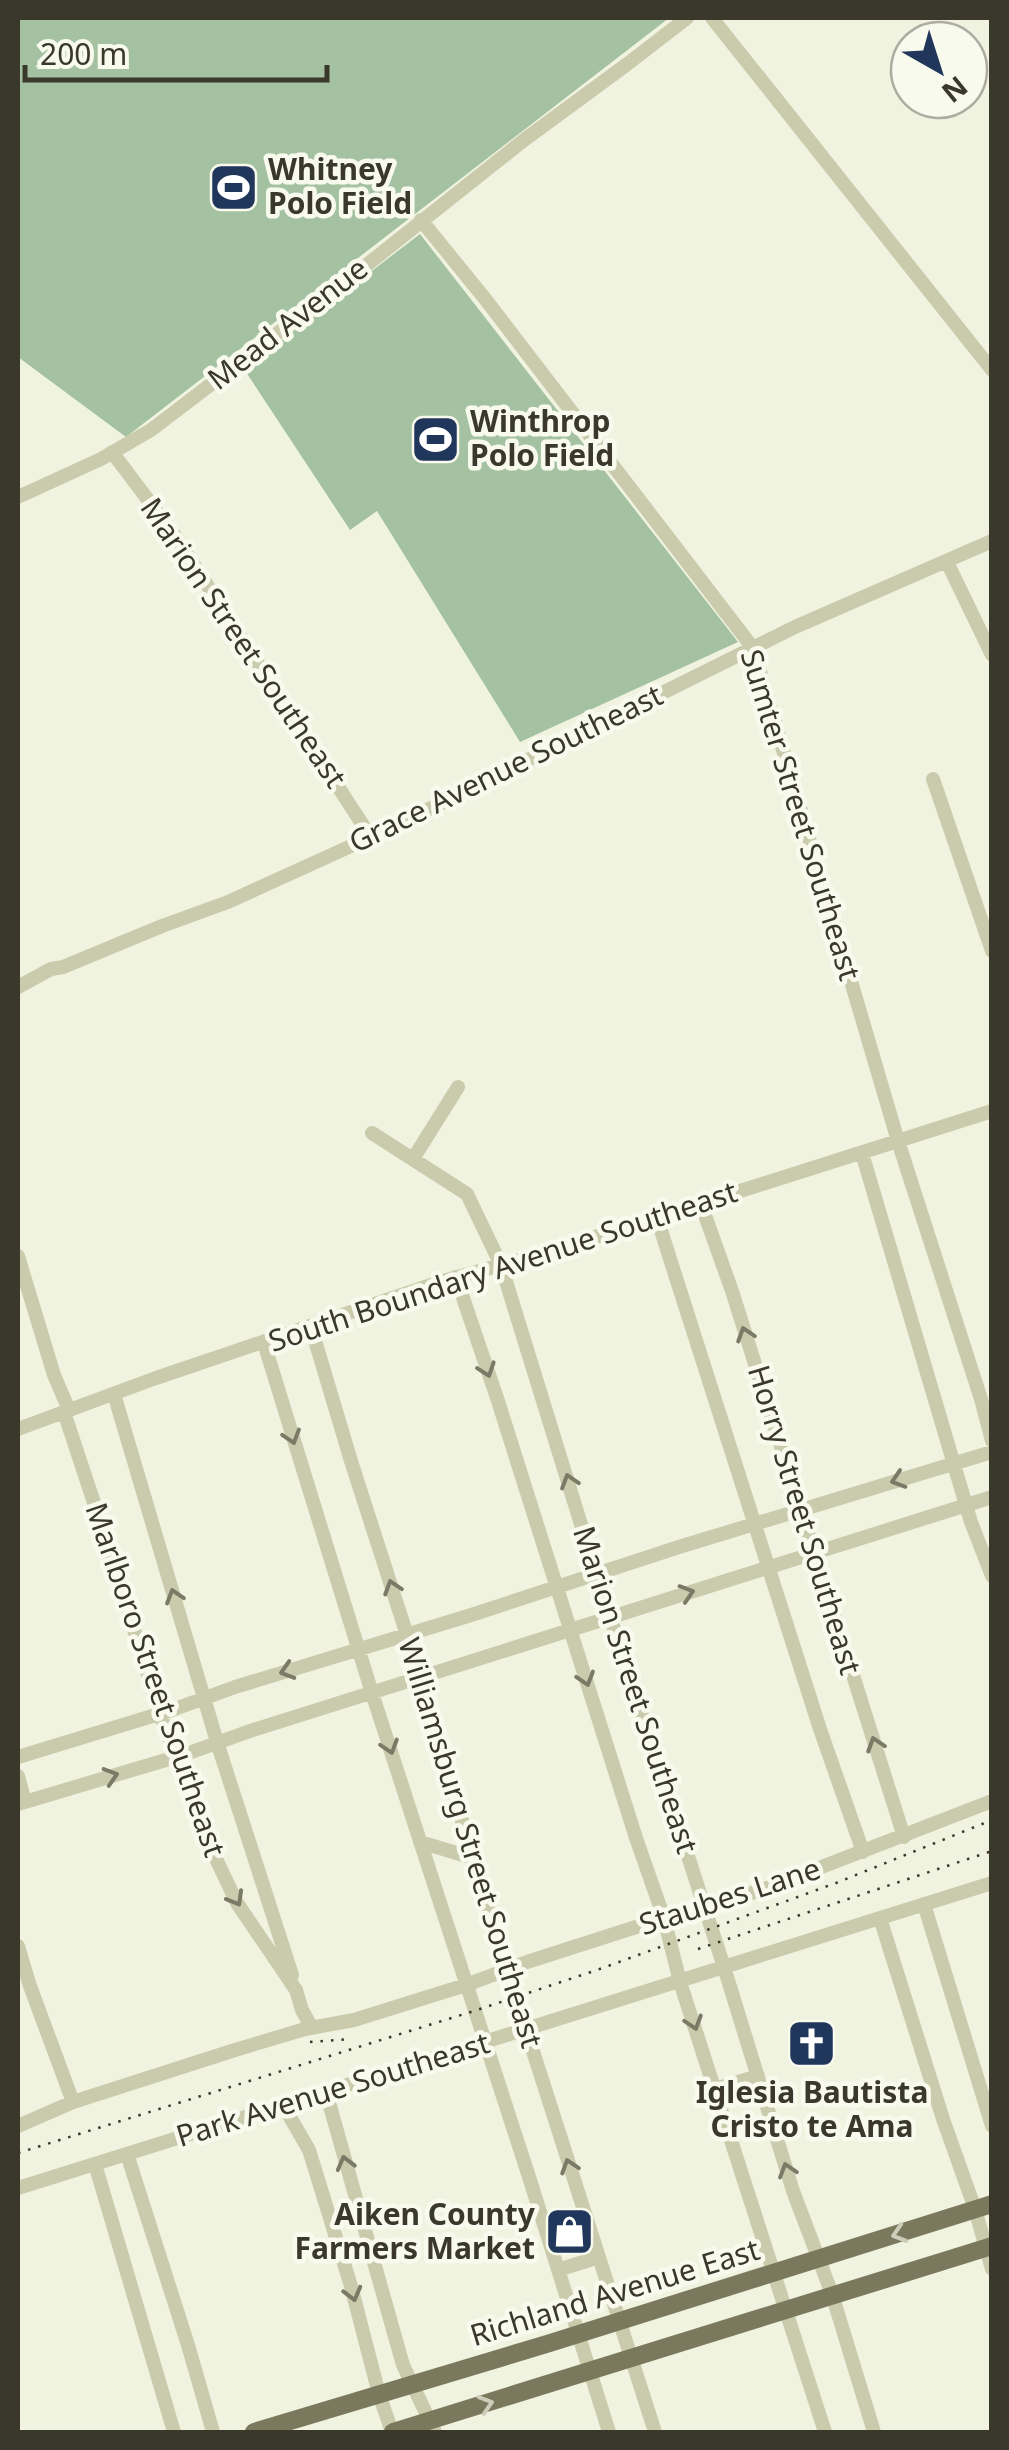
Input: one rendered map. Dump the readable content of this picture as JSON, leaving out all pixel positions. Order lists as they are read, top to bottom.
{
  "streets": {
    "main road": ["Richland Avenue East"],
    "street": [
      "Mead Avenue",
      "Marion Street Southeast",
      "Grace Avenue Southeast",
      "Sumter Street Southeast",
      "South Boundary Avenue Southeast",
      "Horry Street Southeast",
      "Marlboro Street Southeast",
      "Williamsburg Street Southeast",
      "Staubes Lane",
      "Park Avenue Southeast"
    ]
  },
  "crossings": [
    ["Mead Avenue", "Marion Street Southeast"],
    ["Mead Avenue", "Sumter Street Southeast"],
    ["Marion Street Southeast", "Grace Avenue Southeast"],
    ["Marion Street Southeast", "South Boundary Avenue Southeast"],
    ["Marion Street Southeast", "Staubes Lane"],
    ["Marion Street Southeast", "Park Avenue Southeast"],
    ["Marion Street Southeast", "Richland Avenue East"],
    ["Grace Avenue Southeast", "Sumter Street Southeast"],
    ["Sumter Street Southeast", "South Boundary Avenue Southeast"],
    ["South Boundary Avenue Southeast", "Horry Street Southeast"],
    ["South Boundary Avenue Southeast", "Marlboro Street Southeast"],
    ["South Boundary Avenue Southeast", "Williamsburg Street Southeast"],
    ["Horry Street Southeast", "Staubes Lane"],
    ["Marlboro Street Southeast", "Park Avenue Southeast"],
    ["Williamsburg Street Southeast", "Staubes Lane"],
    ["Williamsburg Street Southeast", "Park Avenue Southeast"],
    ["Williamsburg Street Southeast", "Richland Avenue East"],
    ["Staubes Lane", "Park Avenue Southeast"]
  ],
  "places": {
    "sports": ["Whitney Polo Field", "Winthrop Polo Field"],
    "church": ["Iglesia Bautista Cristo te Ama"],
    "shop": ["Aiken County Farmers Market"]
  },
  "scale_bar": "200 m",
  "north": "bottom right"
}
